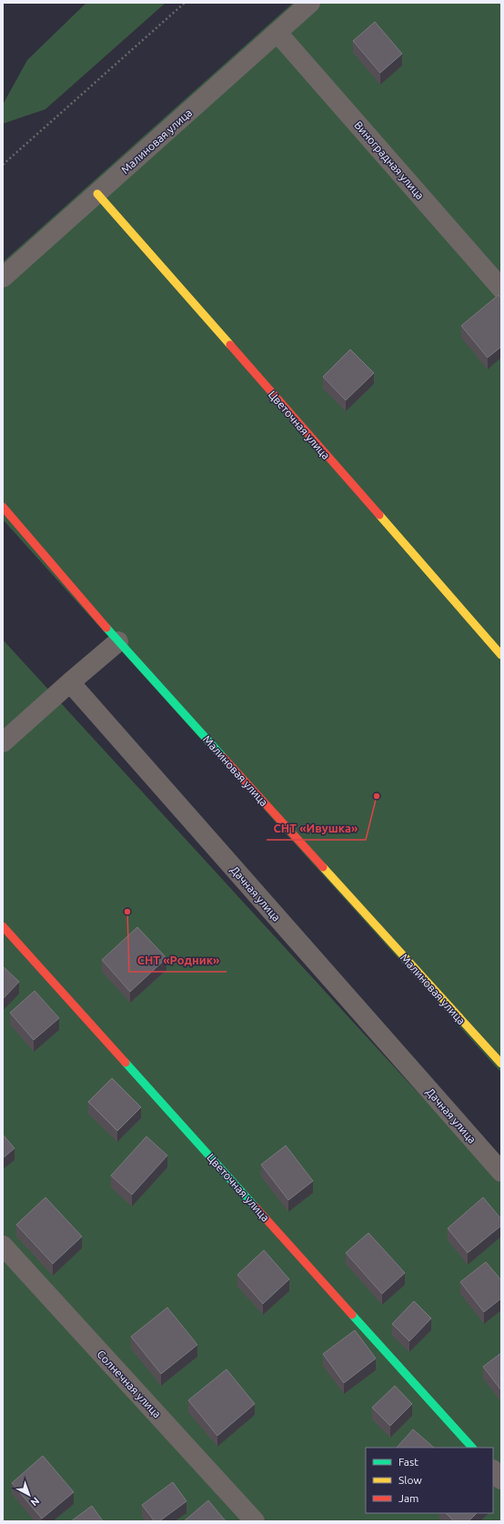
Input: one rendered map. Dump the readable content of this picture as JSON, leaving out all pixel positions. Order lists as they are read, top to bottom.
{
  "streets": {
    "street": [
      "Малиновая улица",
      "Виноградная улица",
      "Цветочная улица",
      "Дачная улица",
      "Солнечная улица"
    ]
  },
  "crossings": [
    ["Малиновая улица", "Виноградная улица"],
    ["Малиновая улица", "Цветочная улица"]
  ],
  "places": ["СНТ «Ивушка»", "СНТ «Родник»"],
  "legend": ["Fast", "Slow", "Jam"],
  "north": "bottom right"
}
